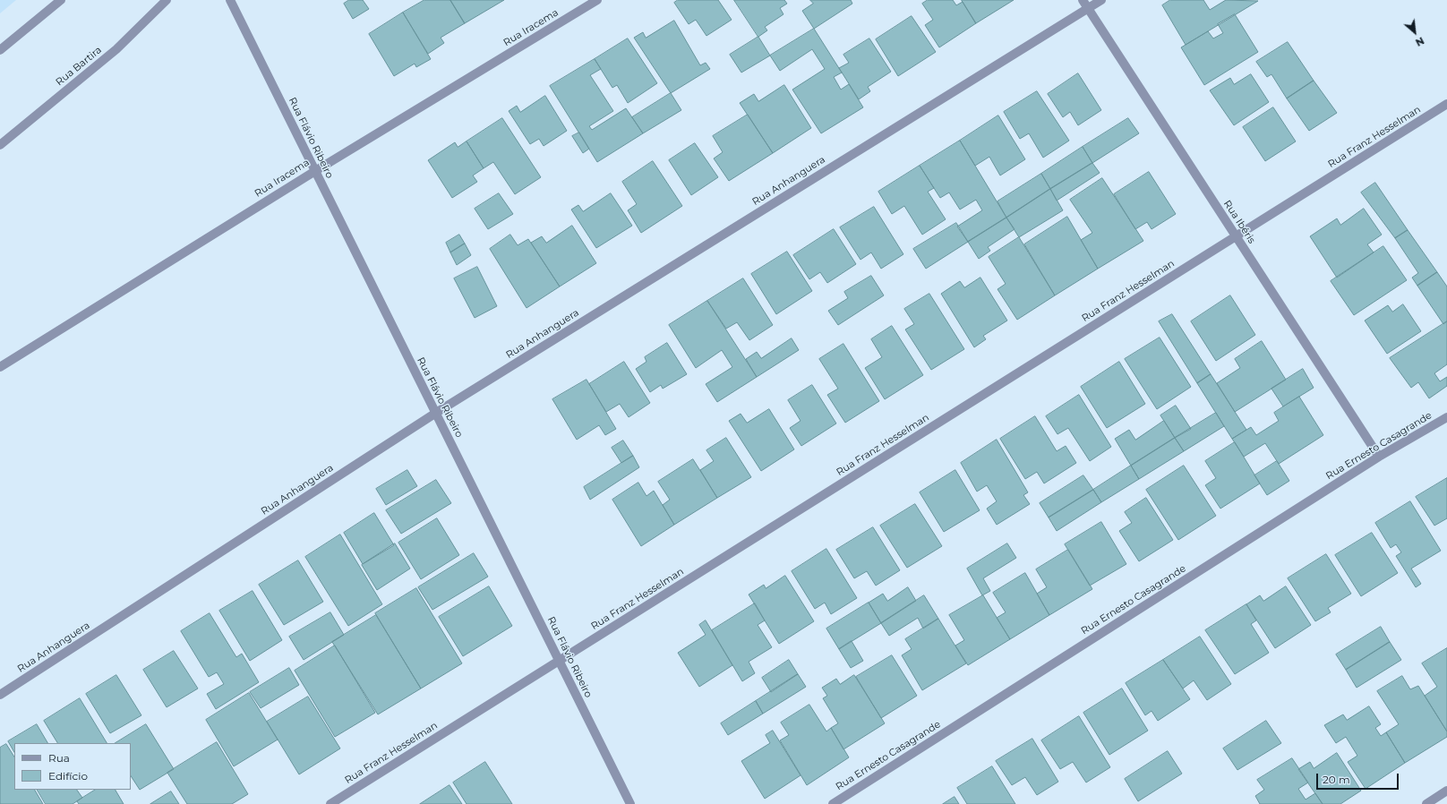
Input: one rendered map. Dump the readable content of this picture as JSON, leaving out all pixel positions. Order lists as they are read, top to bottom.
{
  "streets": {
    "street": [
      "Rua Iracema",
      "Rua Bartira",
      "Rua Franz Hesselman",
      "Rua Flávio Ribeiro",
      "Rua Anhanguera",
      "Rua Ibéris",
      "Rua Ernesto Casagrande"
    ]
  },
  "crossings": [
    ["Rua Iracema", "Rua Flávio Ribeiro"],
    ["Rua Franz Hesselman", "Rua Flávio Ribeiro"],
    ["Rua Franz Hesselman", "Rua Ibéris"],
    ["Rua Flávio Ribeiro", "Rua Anhanguera"],
    ["Rua Anhanguera", "Rua Ibéris"],
    ["Rua Ibéris", "Rua Ernesto Casagrande"]
  ],
  "legend": ["Rua", "Edifício"],
  "scale_bar": "20 m",
  "north": "bottom right"
}
